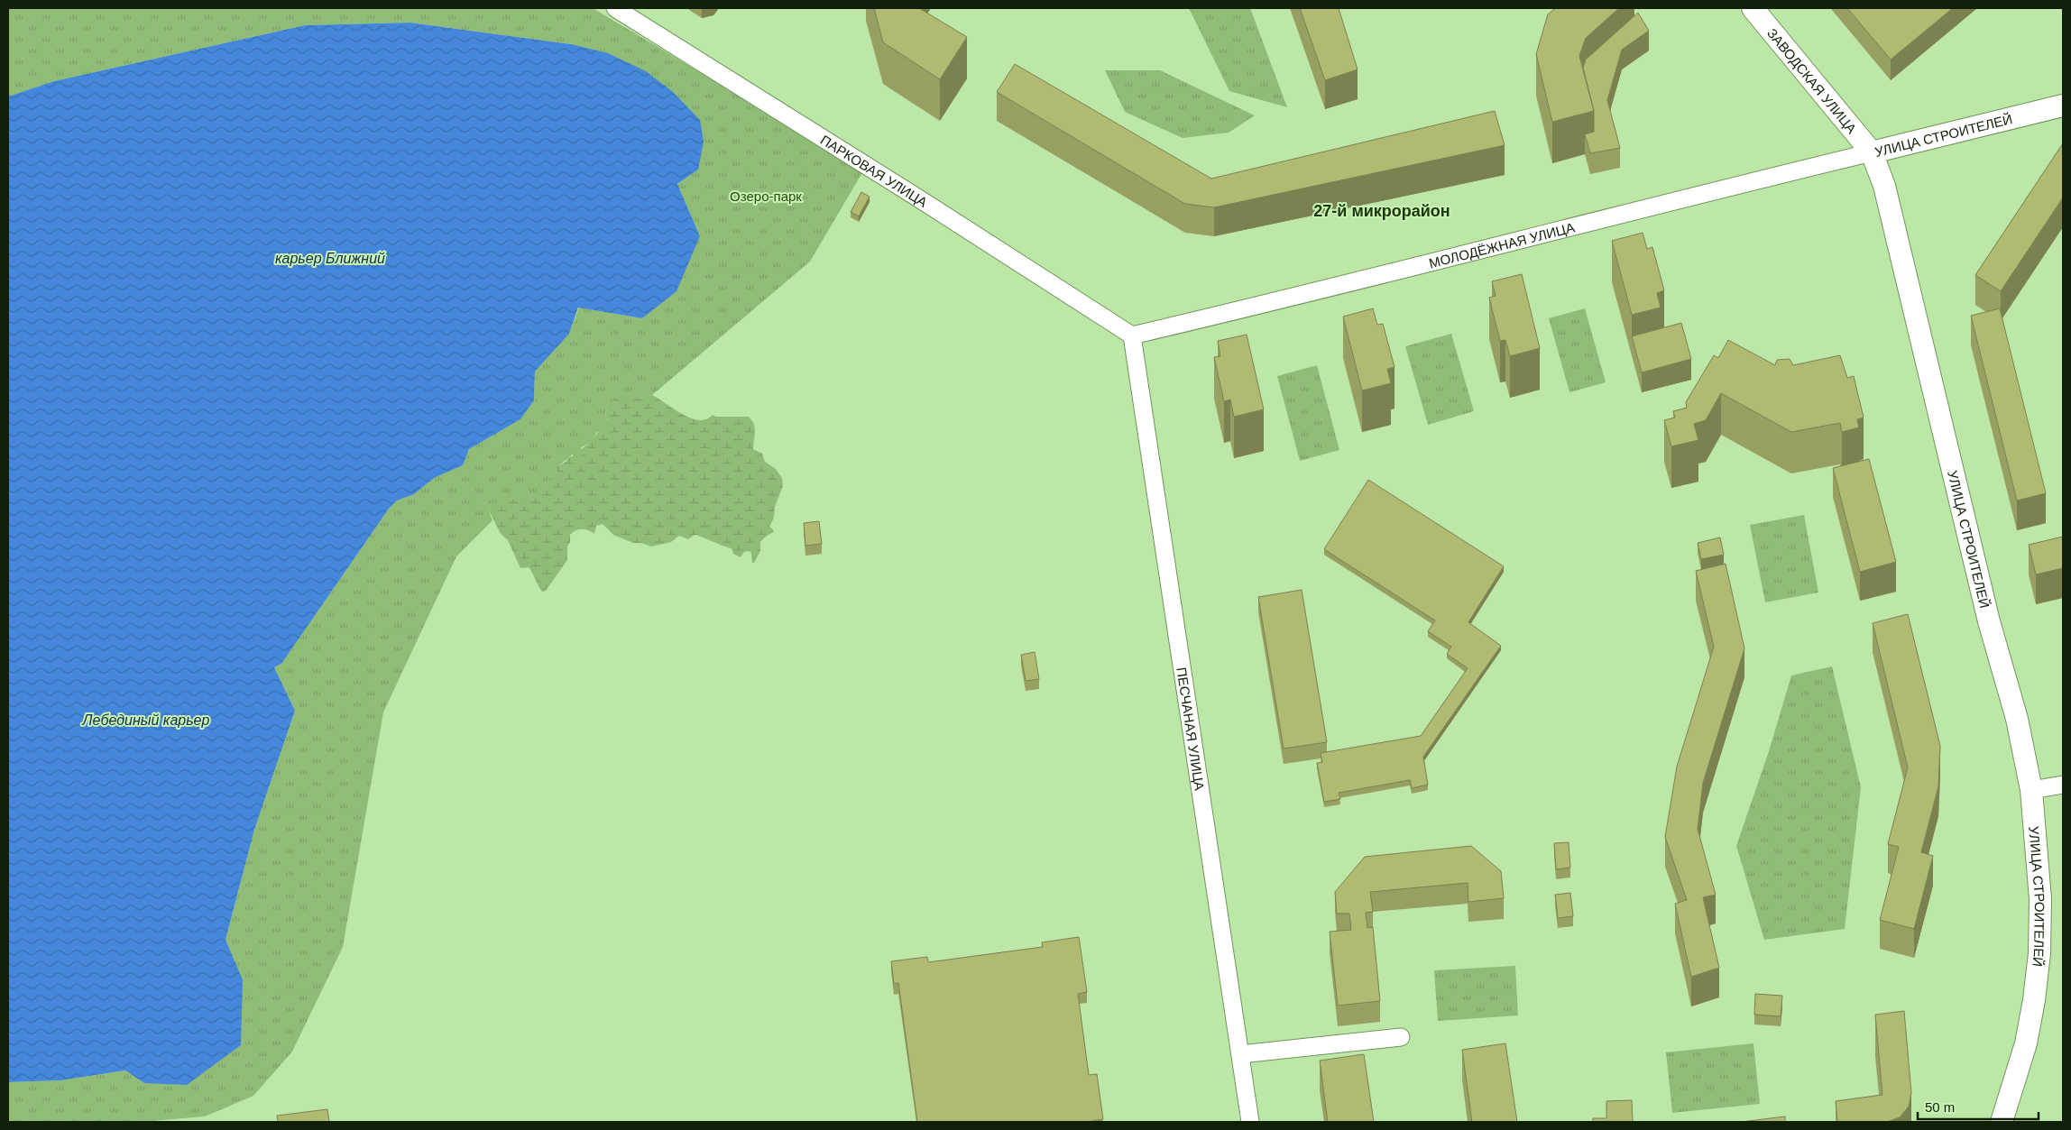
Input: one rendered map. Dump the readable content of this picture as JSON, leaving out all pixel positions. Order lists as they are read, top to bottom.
{
  "streets": {
    "street": [
      "ЗАВОДСКАЯ УЛИЦА",
      "УЛИЦА СТРОИТЕЛЕЙ",
      "ПАРКОВАЯ УЛИЦА",
      "МОЛОДЁЖНАЯ УЛИЦА",
      "ПЕСЧАНАЯ УЛИЦА"
    ]
  },
  "crossings": [
    ["ЗАВОДСКАЯ УЛИЦА", "УЛИЦА СТРОИТЕЛЕЙ"],
    ["ЗАВОДСКАЯ УЛИЦА", "МОЛОДЁЖНАЯ УЛИЦА"],
    ["УЛИЦА СТРОИТЕЛЕЙ", "МОЛОДЁЖНАЯ УЛИЦА"],
    ["ПАРКОВАЯ УЛИЦА", "МОЛОДЁЖНАЯ УЛИЦА"],
    ["ПАРКОВАЯ УЛИЦА", "ПЕСЧАНАЯ УЛИЦА"],
    ["МОЛОДЁЖНАЯ УЛИЦА", "ПЕСЧАНАЯ УЛИЦА"]
  ],
  "districts": ["27-й микрорайон"],
  "water": ["карьер Ближний", "Лебединый карьер"],
  "parks": ["Озеро-парк"],
  "scale_bar": "50 m"
}
